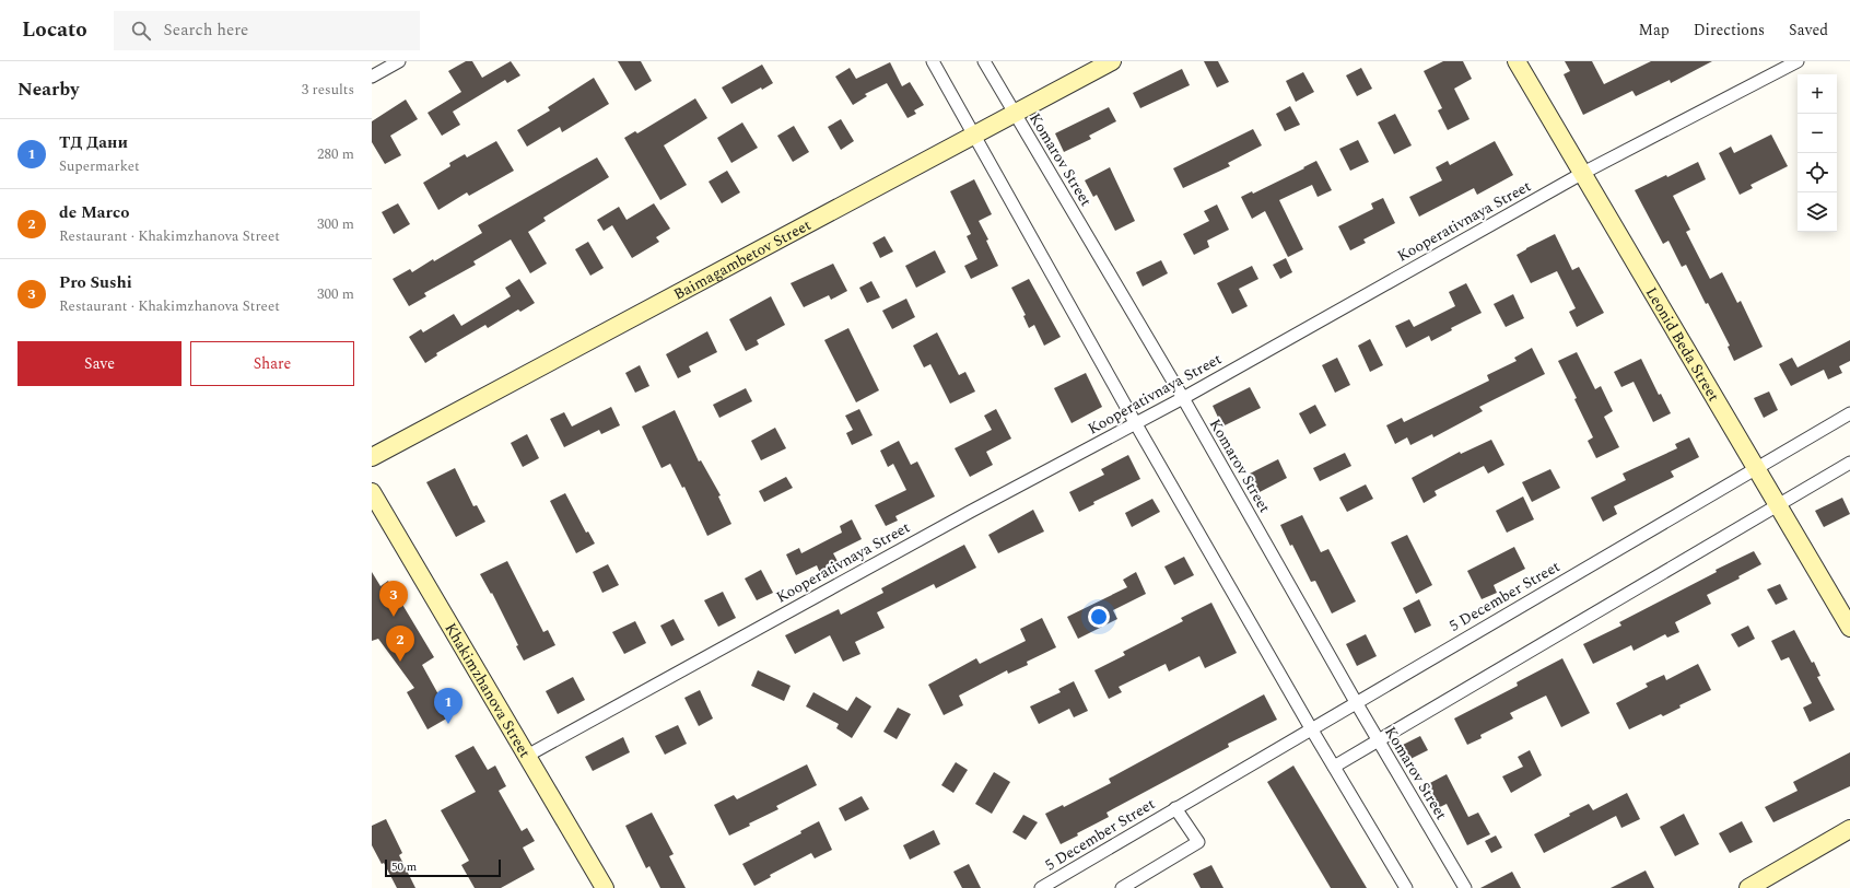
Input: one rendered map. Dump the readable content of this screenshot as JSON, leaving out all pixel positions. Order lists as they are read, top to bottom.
{
  "streets": {
    "street": [
      "Komarov Street",
      "Kooperativnaya Street",
      "Baimagambetov Street",
      "Leonid Beda Street",
      "5 December Street",
      "Khakimzhanova Street"
    ]
  },
  "crossings": [
    ["Komarov Street", "Kooperativnaya Street"],
    ["Komarov Street", "Baimagambetov Street"],
    ["Komarov Street", "5 December Street"],
    ["Kooperativnaya Street", "Leonid Beda Street"],
    ["Kooperativnaya Street", "Khakimzhanova Street"],
    ["Leonid Beda Street", "5 December Street"]
  ],
  "scale_bar": "50 m",
  "page": {
    "header": "Locato",
    "search": "Search here",
    "nav": ["Map", "Directions", "Saved"],
    "heading": ["Nearby", "3 results"],
    "map_buttons": ["+", "−"],
    "list": [
      {
        "mark": "1",
        "name": "ТД Дани",
        "note": "Supermarket",
        "value": "280 m"
      },
      {
        "mark": "2",
        "name": "de Marco",
        "note": "Restaurant · Khakimzhanova Street",
        "value": "300 m"
      },
      {
        "mark": "3",
        "name": "Pro Sushi",
        "note": "Restaurant · Khakimzhanova Street",
        "value": "300 m"
      }
    ],
    "buttons": ["Save", "Share"],
    "pins": ["3", "2", "1"],
    "scale": "50 m"
  }
}
